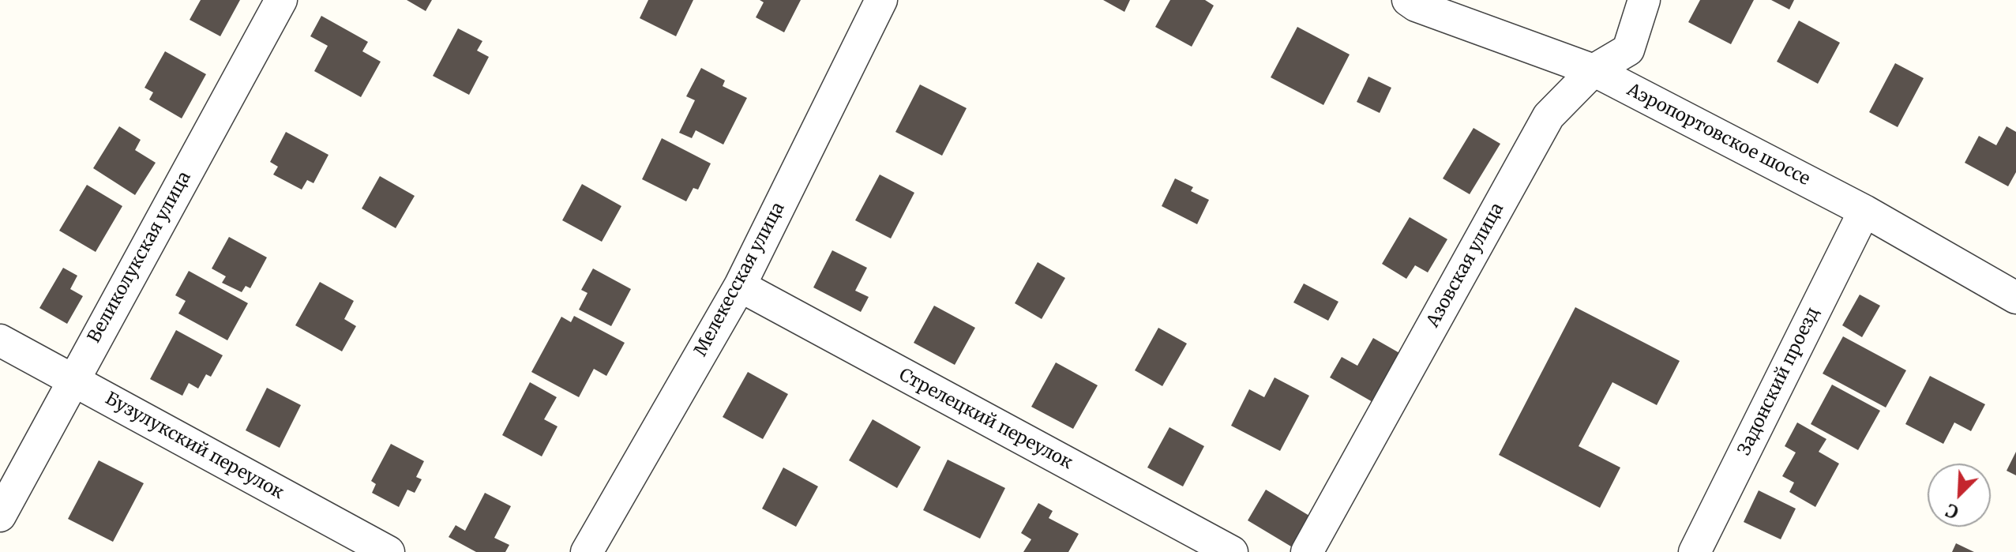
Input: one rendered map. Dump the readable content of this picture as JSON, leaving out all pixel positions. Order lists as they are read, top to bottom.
{
  "streets": {
    "street": [
      "Аэропортовское шоссе",
      "Великолукская улица",
      "Азовская улица",
      "Мелекесская улица",
      "Задонский проезд",
      "Стрелецкий переулок",
      "Бузулукский переулок"
    ]
  },
  "crossings": [
    ["Аэропортовское шоссе", "Азовская улица"],
    ["Аэропортовское шоссе", "Задонский проезд"],
    ["Великолукская улица", "Бузулукский переулок"],
    ["Мелекесская улица", "Стрелецкий переулок"]
  ],
  "north": "bottom left"
}
